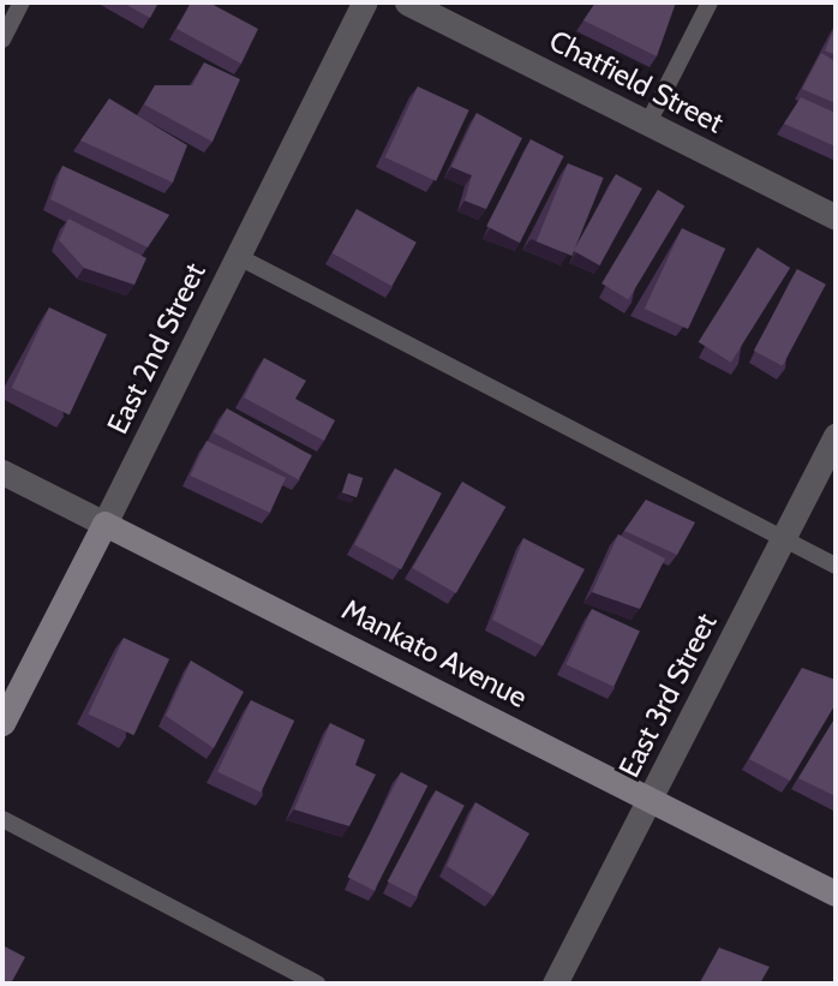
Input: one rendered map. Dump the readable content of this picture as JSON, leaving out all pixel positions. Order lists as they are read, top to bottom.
{
  "streets": {
    "street": [
      "Chatfield Street",
      "East 2nd Street",
      "Mankato Avenue",
      "East 3rd Street"
    ]
  },
  "crossings": [
    ["East 2nd Street", "Mankato Avenue"],
    ["Mankato Avenue", "East 3rd Street"]
  ]
}
